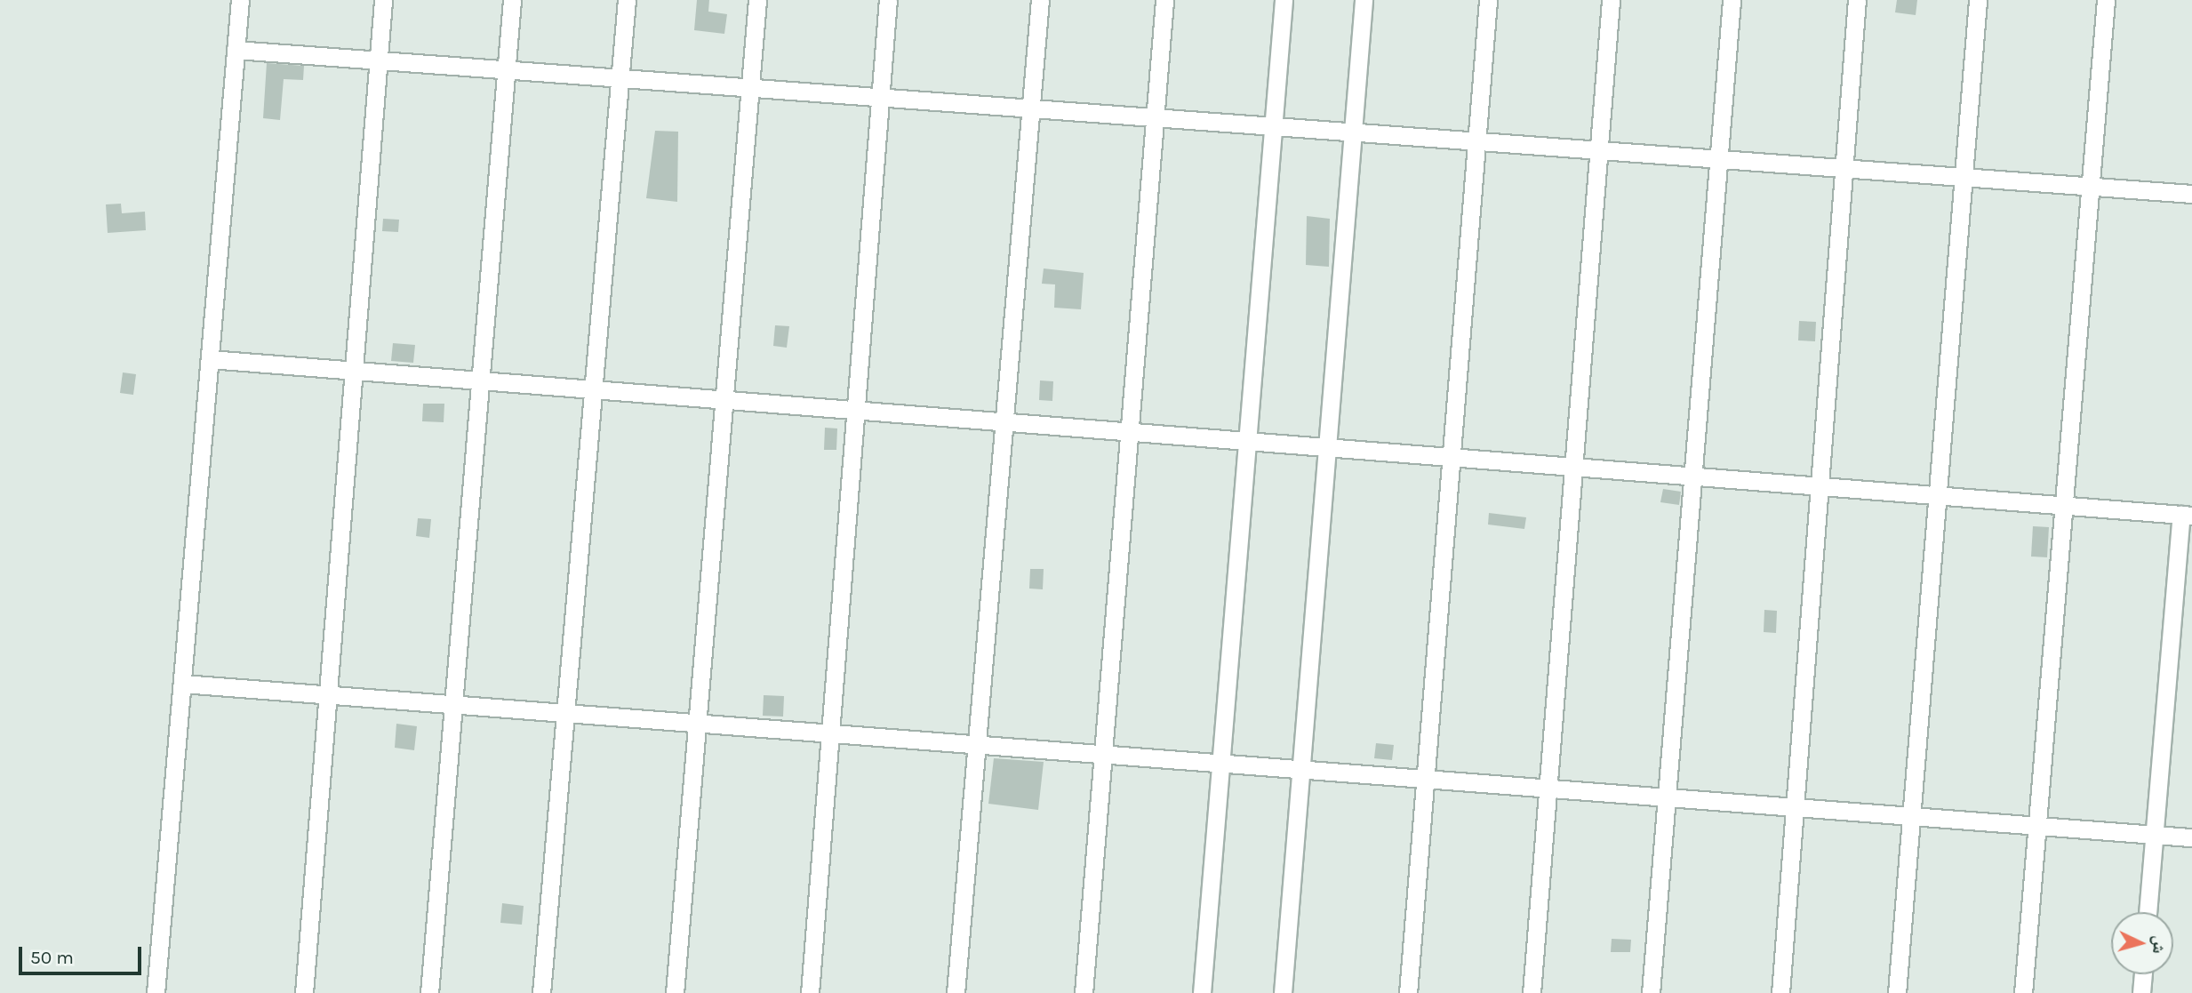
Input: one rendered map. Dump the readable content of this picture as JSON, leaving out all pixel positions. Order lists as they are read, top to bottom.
{
  "scale_bar": "50 m",
  "north": "right"
}
